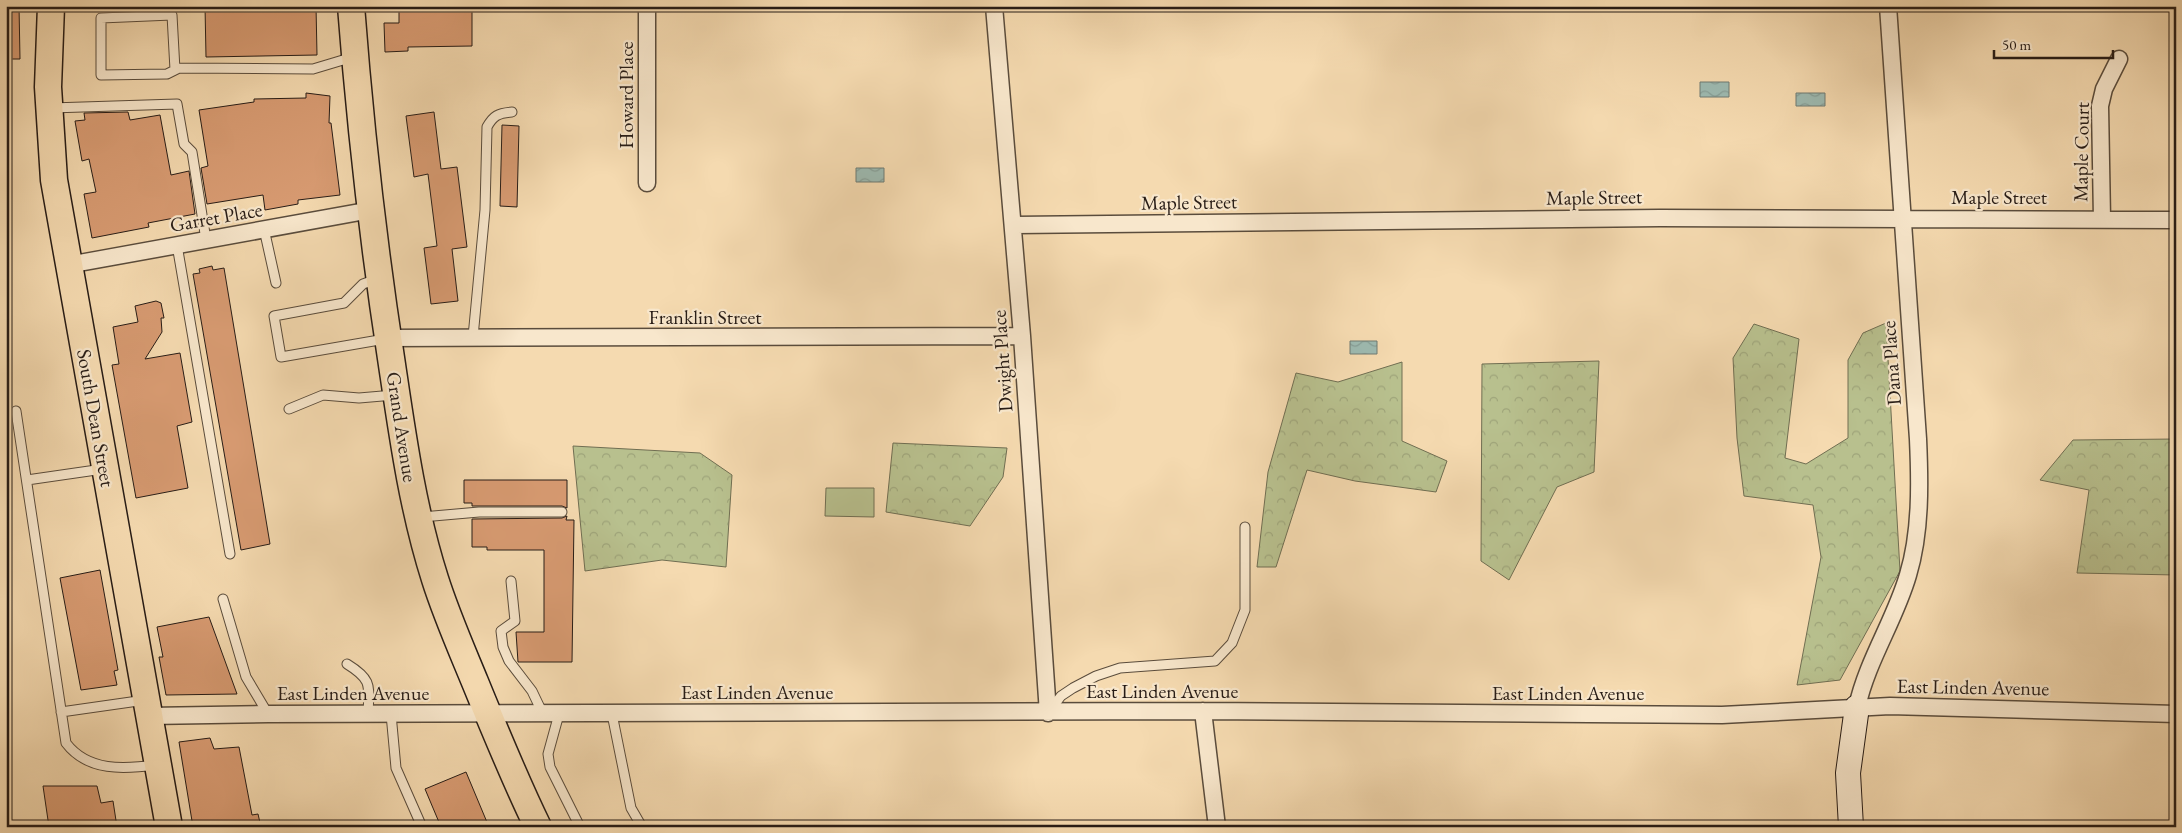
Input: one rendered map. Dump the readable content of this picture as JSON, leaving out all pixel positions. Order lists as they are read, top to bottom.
{
  "streets": {
    "main road": ["South Dean Street", "Grand Avenue"],
    "street": [
      "Howard Place",
      "Maple Court",
      "Maple Street",
      "Garret Place",
      "Franklin Street",
      "Dwight Place",
      "Dana Place",
      "East Linden Avenue"
    ]
  },
  "crossings": [
    ["Maple Court", "Maple Street"],
    ["Maple Street", "Dwight Place"],
    ["Maple Street", "Dana Place"],
    ["Garret Place", "South Dean Street"],
    ["Garret Place", "Grand Avenue"],
    ["Franklin Street", "Dwight Place"],
    ["Franklin Street", "Grand Avenue"],
    ["Dwight Place", "East Linden Avenue"],
    ["Dana Place", "East Linden Avenue"],
    ["South Dean Street", "East Linden Avenue"],
    ["Grand Avenue", "East Linden Avenue"]
  ],
  "scale_bar": "50 m"
}
